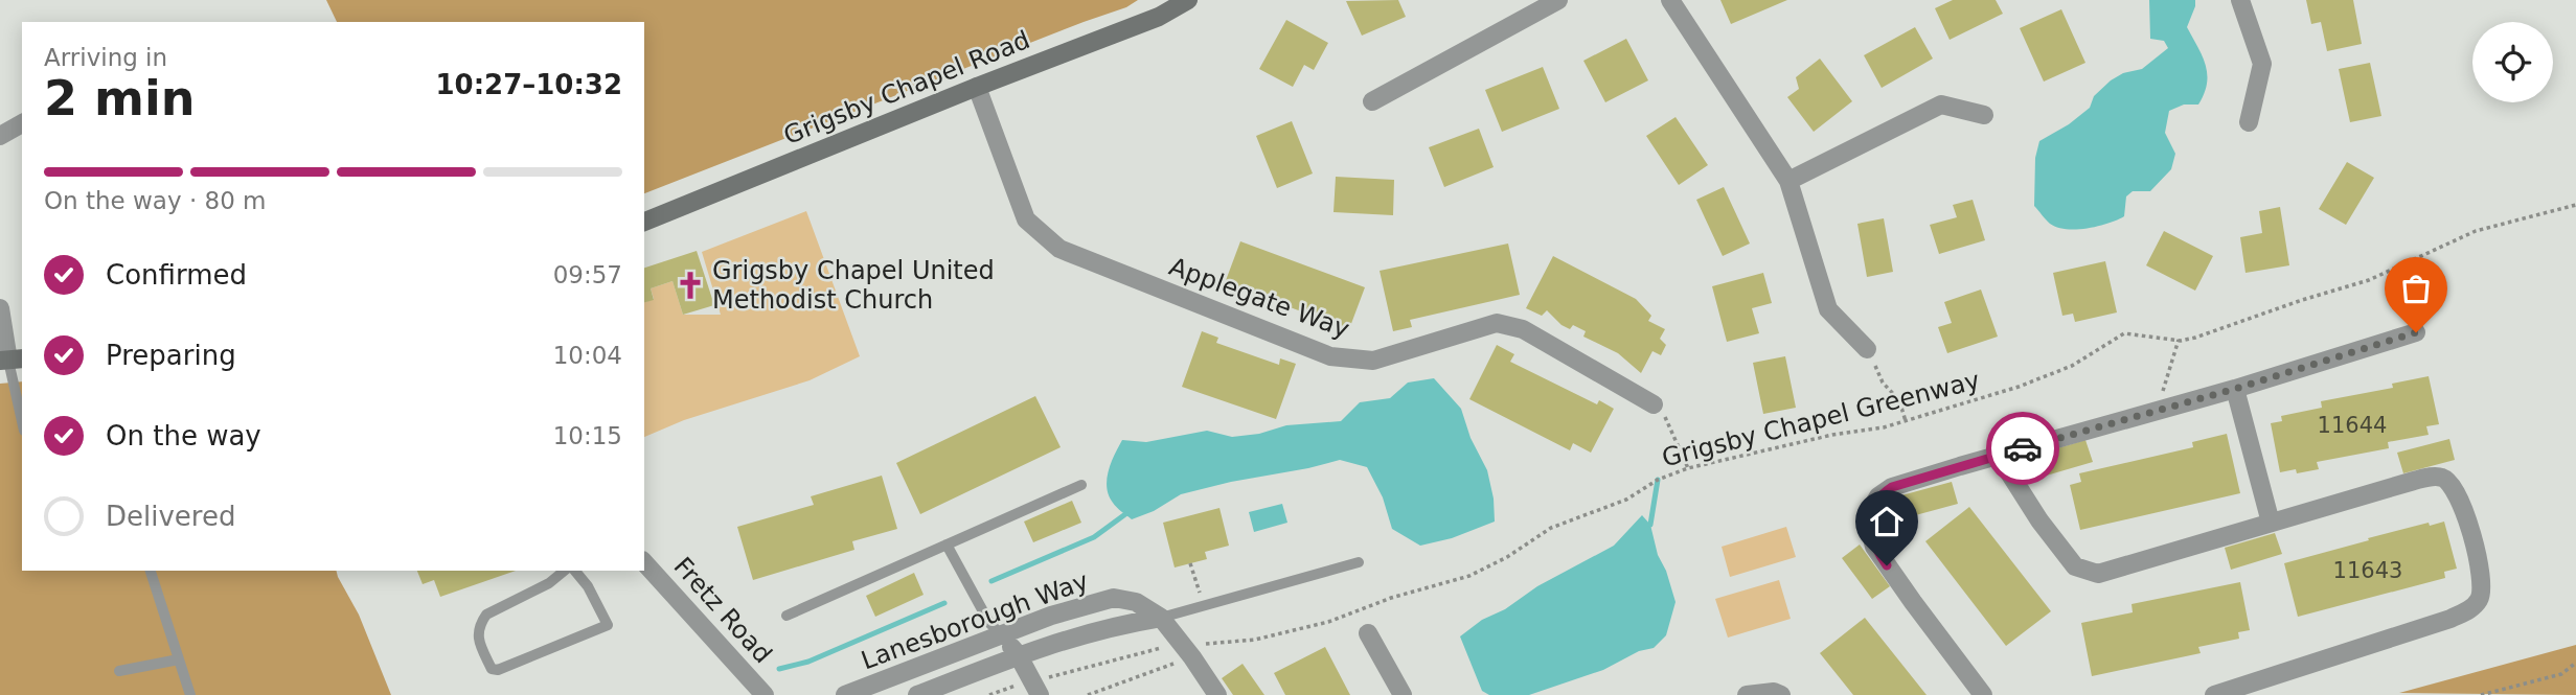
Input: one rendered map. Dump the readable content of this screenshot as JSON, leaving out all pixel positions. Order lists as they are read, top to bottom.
{
  "streets": {
    "street": [
      "Grigsby Chapel Road",
      "Applegate Way",
      "Fretz Road",
      "Lanesborough Way"
    ],
    "path": ["Grigsby Chapel Greenway"]
  },
  "crossings": [
    ["Grigsby Chapel Road", "Applegate Way"],
    ["Grigsby Chapel Greenway", "Lanesborough Way"]
  ],
  "places": {
    "church": ["Grigsby Chapel United Methodist Church"]
  },
  "house_numbers": ["11644", "11643"],
  "page": {
    "heading": ["2 min", "Arriving in", "10:27–10:32"],
    "bar": "On the way · 80 m",
    "list": [
      ["Confirmed", "09:57"],
      ["Preparing", "10:04"],
      ["On the way", "10:15"],
      "Delivered"
    ]
  }
}
